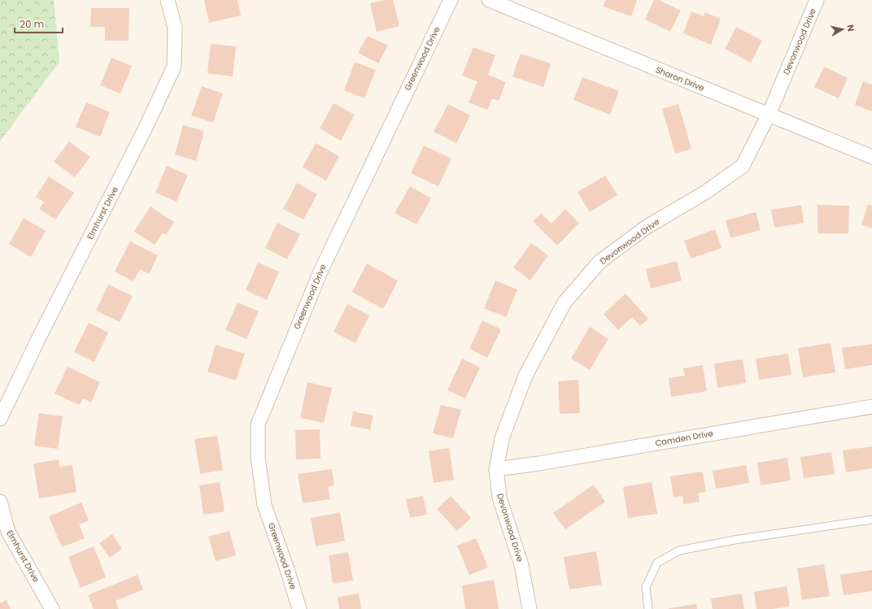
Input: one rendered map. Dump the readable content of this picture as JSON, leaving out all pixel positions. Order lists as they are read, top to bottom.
{
  "streets": {
    "street": [
      "Devonwood Drive",
      "Greenwood Drive",
      "Sharon Drive",
      "Elmhurst Drive",
      "Camden Drive"
    ]
  },
  "crossings": [
    ["Devonwood Drive", "Sharon Drive"],
    ["Devonwood Drive", "Camden Drive"]
  ],
  "scale_bar": "20 m",
  "north": "right"
}
